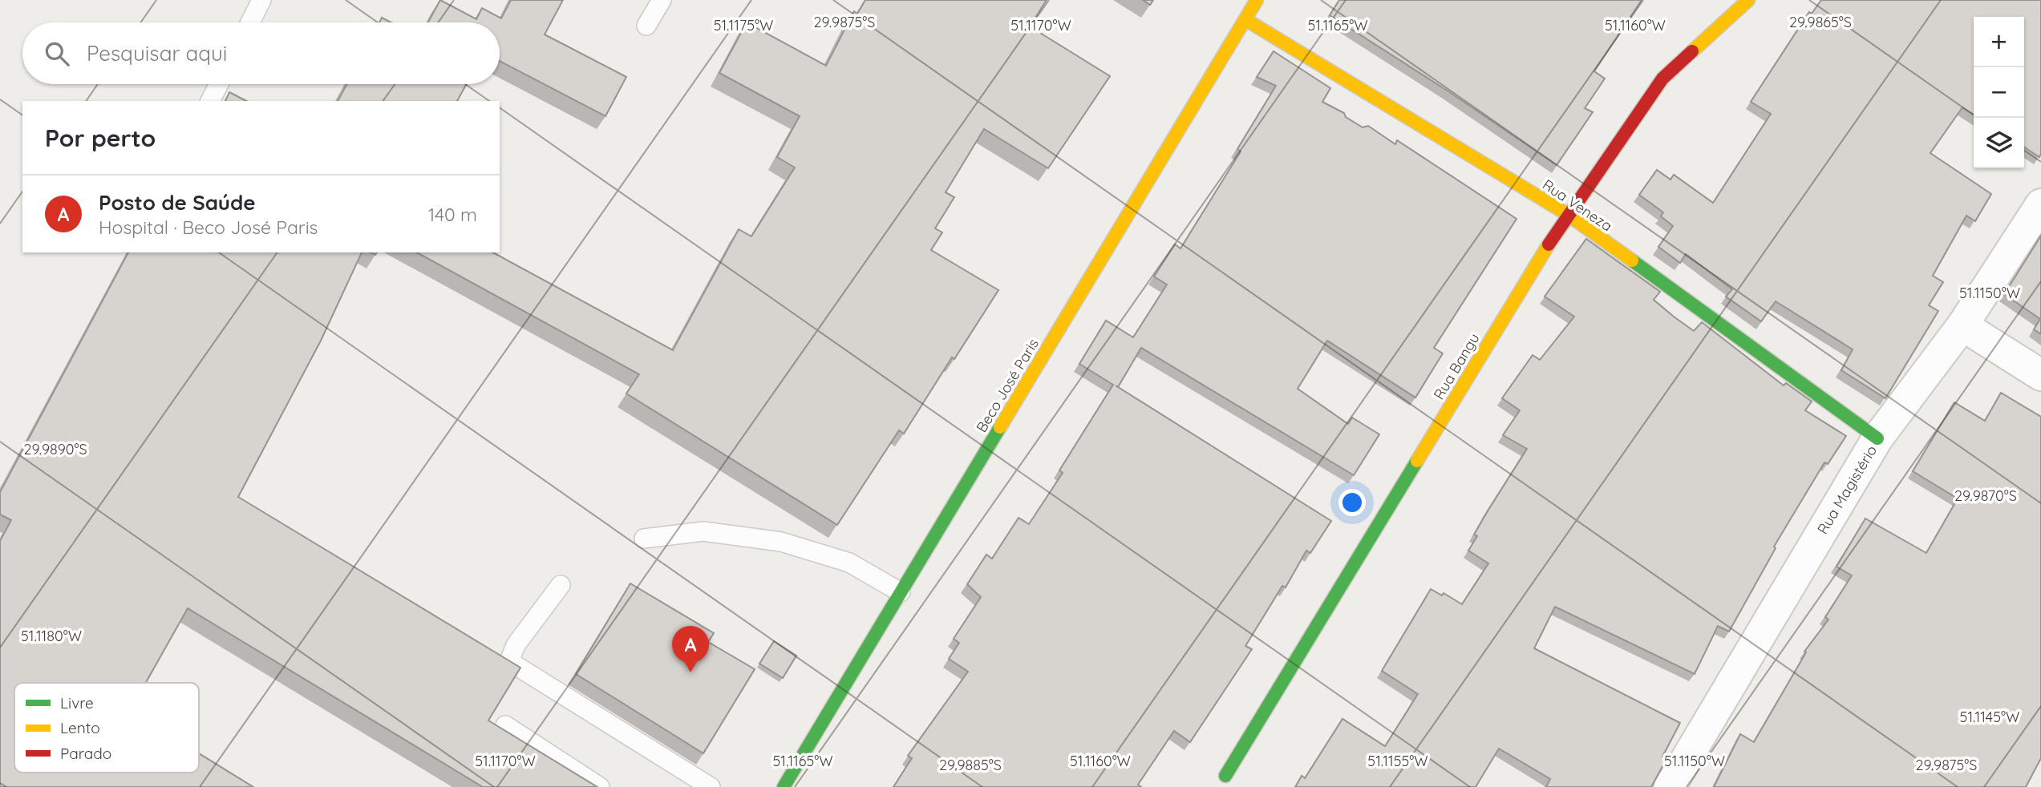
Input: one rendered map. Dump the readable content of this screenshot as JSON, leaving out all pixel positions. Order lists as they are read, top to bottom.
{
  "streets": {
    "street": [
      "Rua Veneza",
      "Rua Bangu",
      "Beco José Paris",
      "Rua Magistério"
    ]
  },
  "crossings": [
    ["Rua Veneza", "Rua Bangu"],
    ["Rua Veneza", "Beco José Paris"],
    ["Rua Veneza", "Rua Magistério"]
  ],
  "legend": ["Livre", "Lento", "Parado"],
  "page": {
    "map_buttons": ["+", "−"],
    "search": "Pesquisar aqui",
    "heading": "Por perto",
    "list": [
      {
        "mark": "A",
        "name": "Posto de Saúde",
        "note": "Hospital · Beco José Paris",
        "value": "140 m"
      }
    ],
    "pins": "A"
  },
  "coordinates": [
    "29.9875°S",
    "29.9865°S",
    "51.1175°W",
    "51.1170°W",
    "51.1165°W",
    "51.1160°W",
    "51.1150°W",
    "29.9890°S",
    "29.9870°S",
    "51.1180°W",
    "51.1145°W",
    "51.1155°W",
    "29.9885°S"
  ]
}
